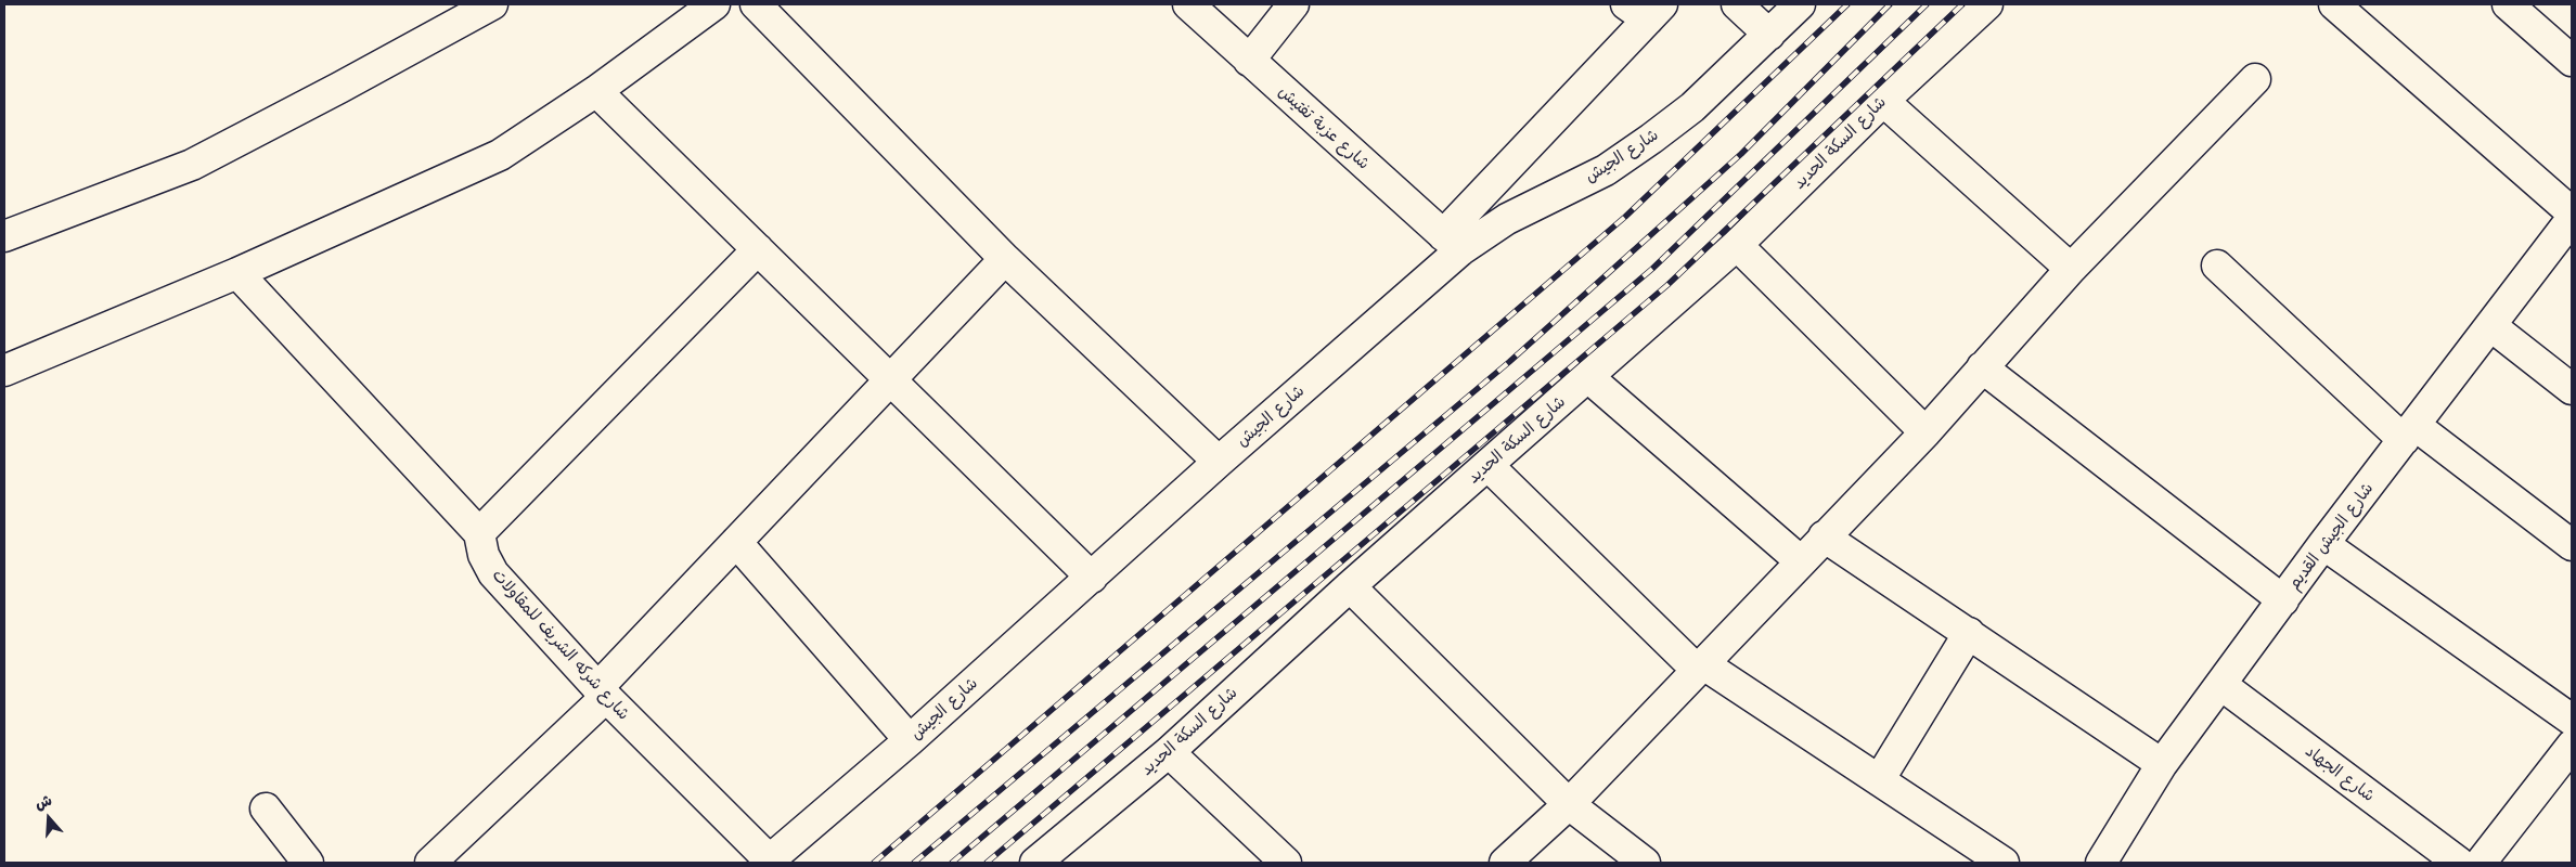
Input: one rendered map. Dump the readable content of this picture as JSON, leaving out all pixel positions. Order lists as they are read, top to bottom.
{
  "streets": {
    "street": [
      "شارع عزبة تفتيش",
      "شارع السكة الحديد",
      "شارع الجيش",
      "شارع الجيش القديم",
      "شارع شركه الشريف للمقاولات",
      "شارع الجهاد"
    ]
  },
  "crossings": [
    ["شارع عزبة تفتيش", "شارع الجيش"],
    ["شارع الجيش", "شارع شركه الشريف للمقاولات"],
    ["شارع الجيش القديم", "شارع الجهاد"]
  ],
  "north": "top"
}
